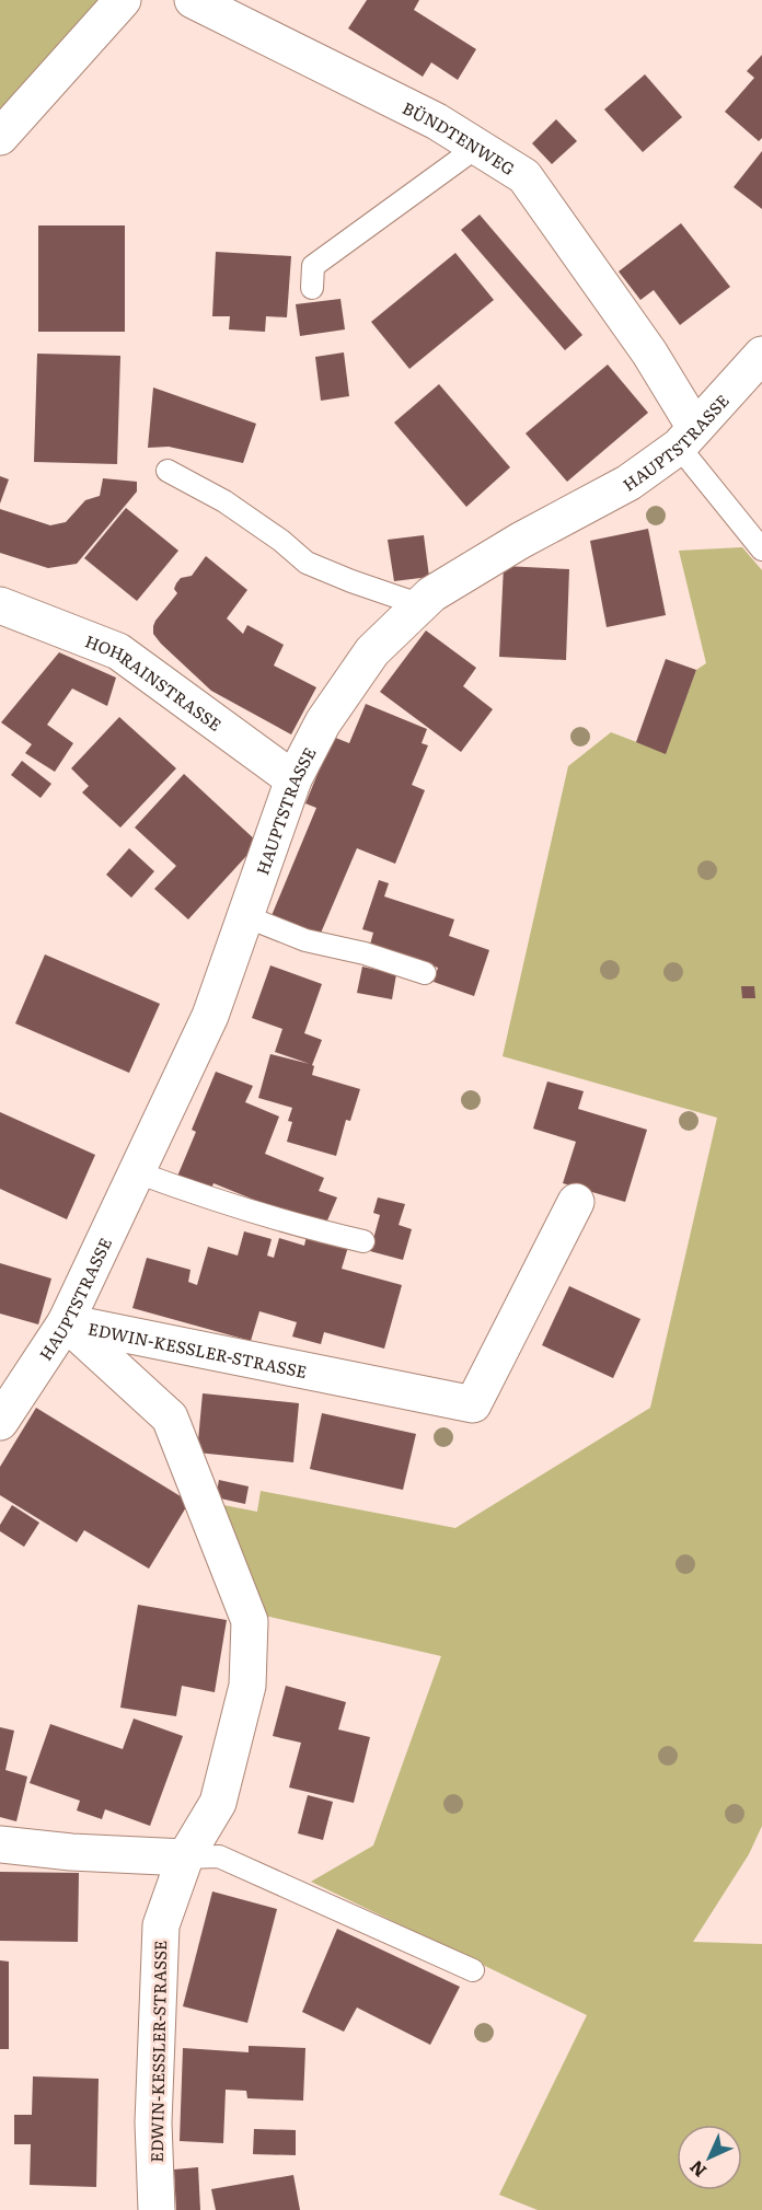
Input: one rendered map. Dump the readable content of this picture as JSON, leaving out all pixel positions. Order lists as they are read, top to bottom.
{
  "streets": {
    "street": [
      "BÜNDTENWEG",
      "HAUPTSTRASSE",
      "HOHRAINSTRASSE",
      "EDWIN-KESSLER-STRASSE"
    ]
  },
  "crossings": [
    ["BÜNDTENWEG", "HAUPTSTRASSE"],
    ["HAUPTSTRASSE", "HOHRAINSTRASSE"],
    ["HAUPTSTRASSE", "EDWIN-KESSLER-STRASSE"]
  ],
  "north": "bottom left"
}
